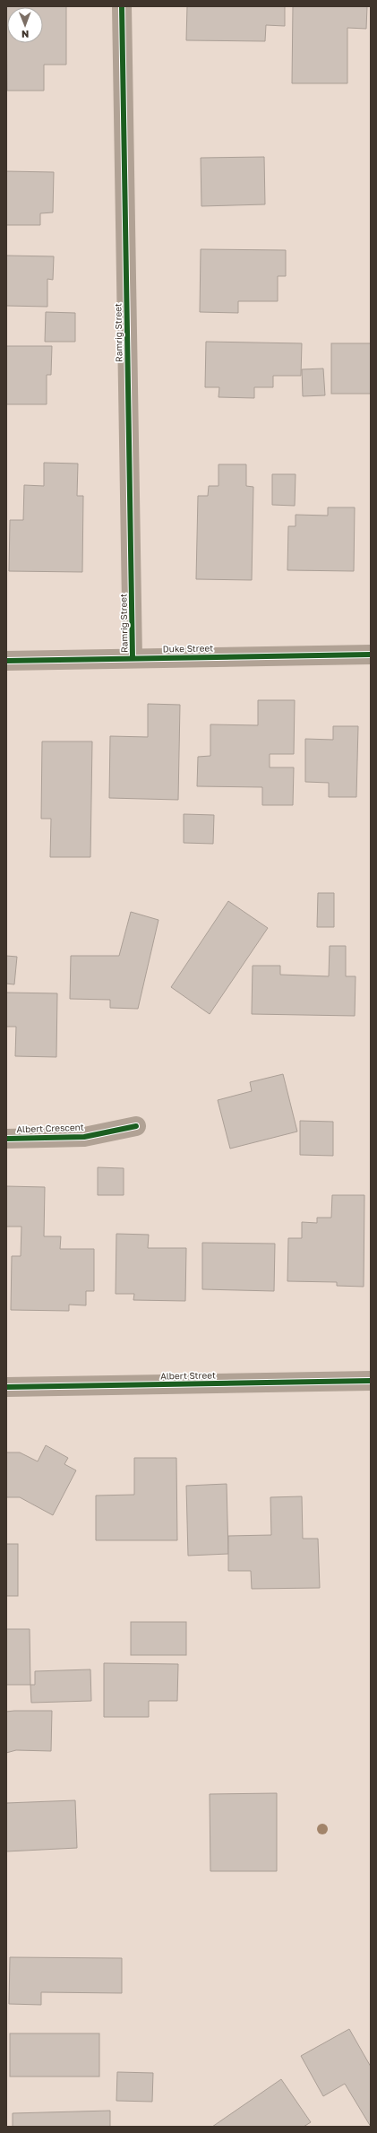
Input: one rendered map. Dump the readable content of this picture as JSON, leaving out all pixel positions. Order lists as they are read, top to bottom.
{
  "streets": {
    "street": [
      "Ramrig Street",
      "Duke Street",
      "Albert Crescent",
      "Albert Street"
    ]
  },
  "crossings": [
    ["Ramrig Street", "Duke Street"]
  ],
  "north": "bottom"
}
